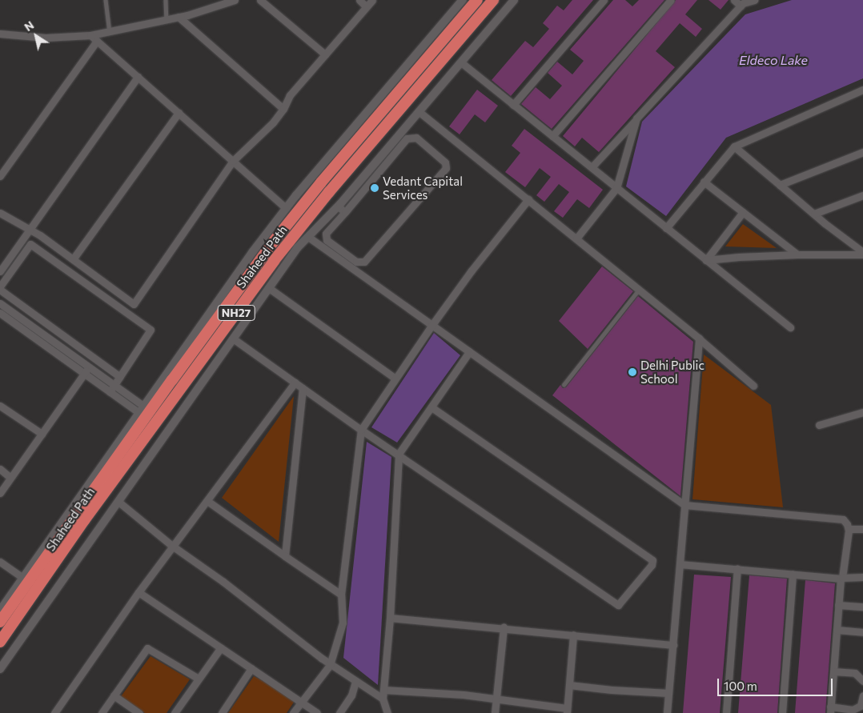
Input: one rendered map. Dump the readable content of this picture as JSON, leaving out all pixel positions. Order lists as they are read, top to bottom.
{
  "streets": {
    "highway": ["Shaheed Path", "NH27"]
  },
  "water": ["Eldeco Lake"],
  "places": ["Vedant Capital Services", "Delhi Public School"],
  "scale_bar": "100 m",
  "north": "top left"
}
